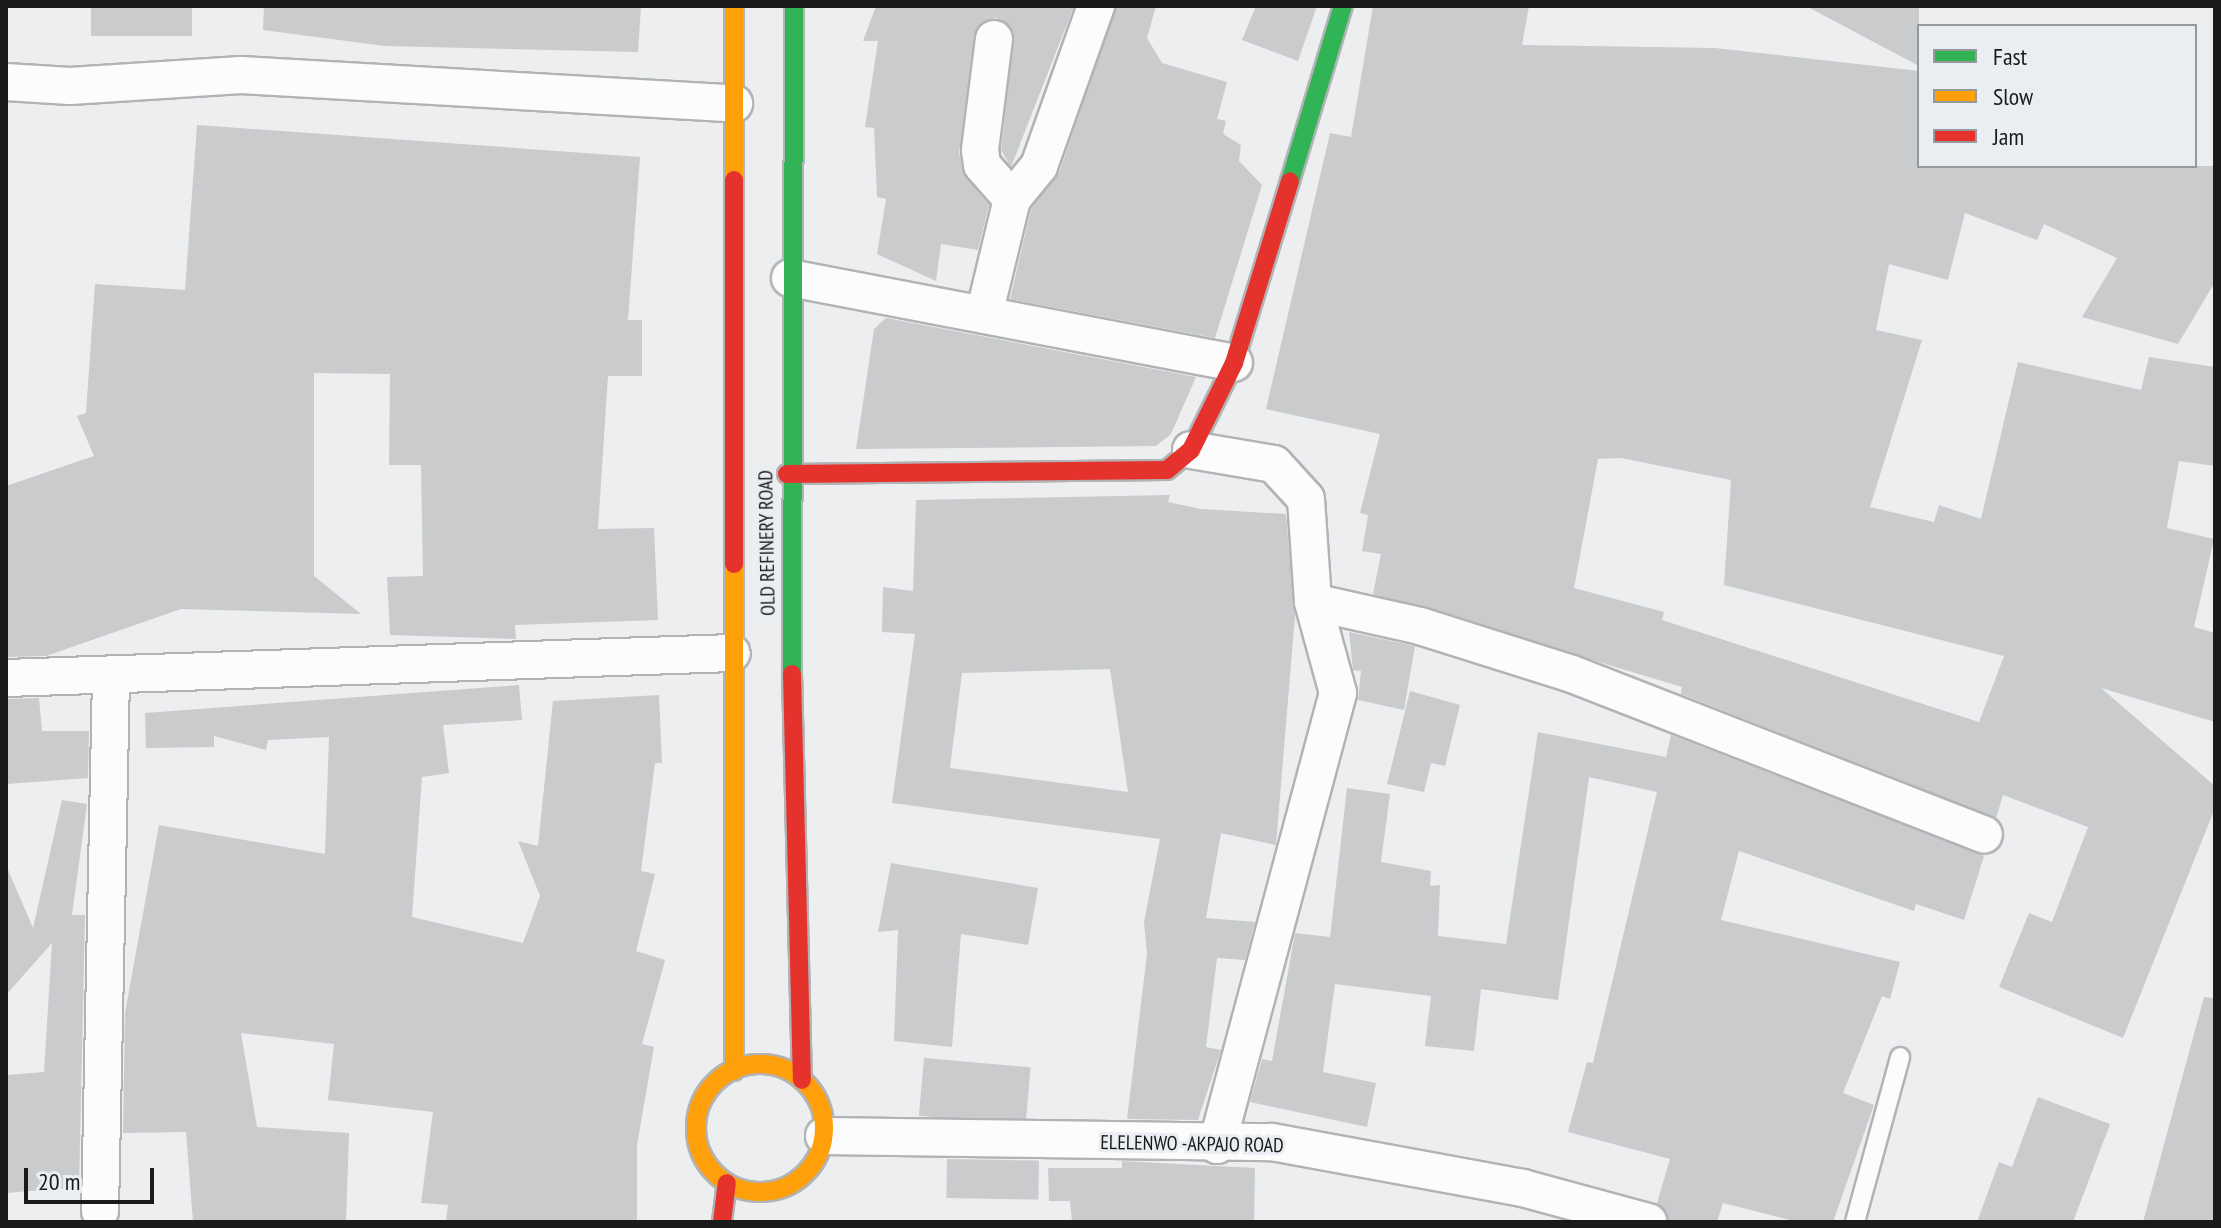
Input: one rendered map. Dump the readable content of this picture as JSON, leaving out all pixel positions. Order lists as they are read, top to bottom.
{
  "streets": {
    "main road": ["OLD REFINERY ROAD"],
    "street": ["ELELENWO -AKPAJO ROAD"]
  },
  "crossings": [
    ["OLD REFINERY ROAD", "ELELENWO -AKPAJO ROAD"]
  ],
  "legend": ["Fast", "Slow", "Jam"],
  "scale_bar": "20 m"
}
